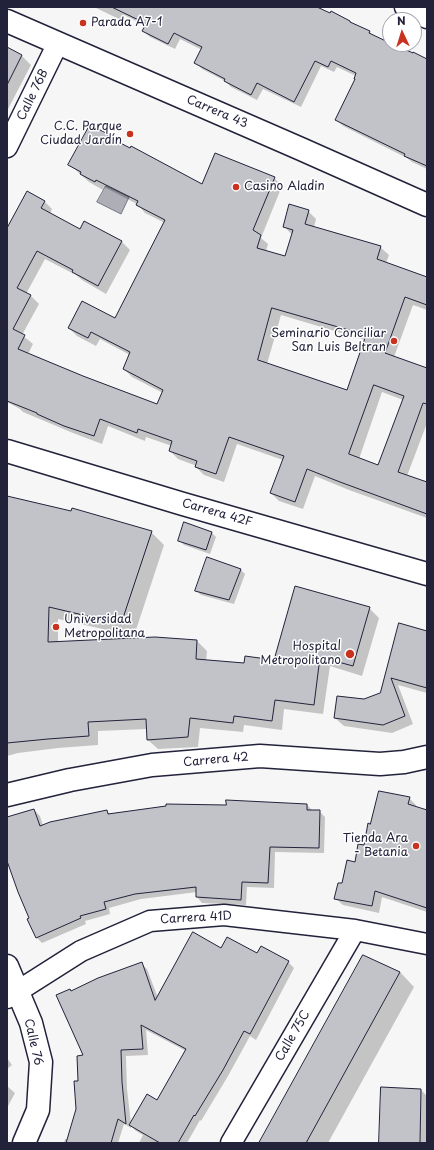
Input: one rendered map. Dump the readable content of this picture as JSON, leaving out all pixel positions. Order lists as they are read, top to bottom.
{
  "streets": {
    "street": [
      "Calle 76B",
      "Carrera 43",
      "Carrera 42F",
      "Carrera 42",
      "Carrera 41D",
      "Calle 75C",
      "Calle 76"
    ]
  },
  "crossings": [
    ["Calle 76B", "Carrera 43"],
    ["Carrera 41D", "Calle 75C"],
    ["Carrera 41D", "Calle 76"]
  ],
  "places": [
    "Parada A7-1",
    "C.C. Parque Ciudad Jardín",
    "Casino Aladin",
    "Seminario Conciliar San Luis Beltran",
    "Universidad Metropolitana",
    "Hospital Metropolitano",
    "Tienda Ara - Betania"
  ],
  "north": "top"
}
